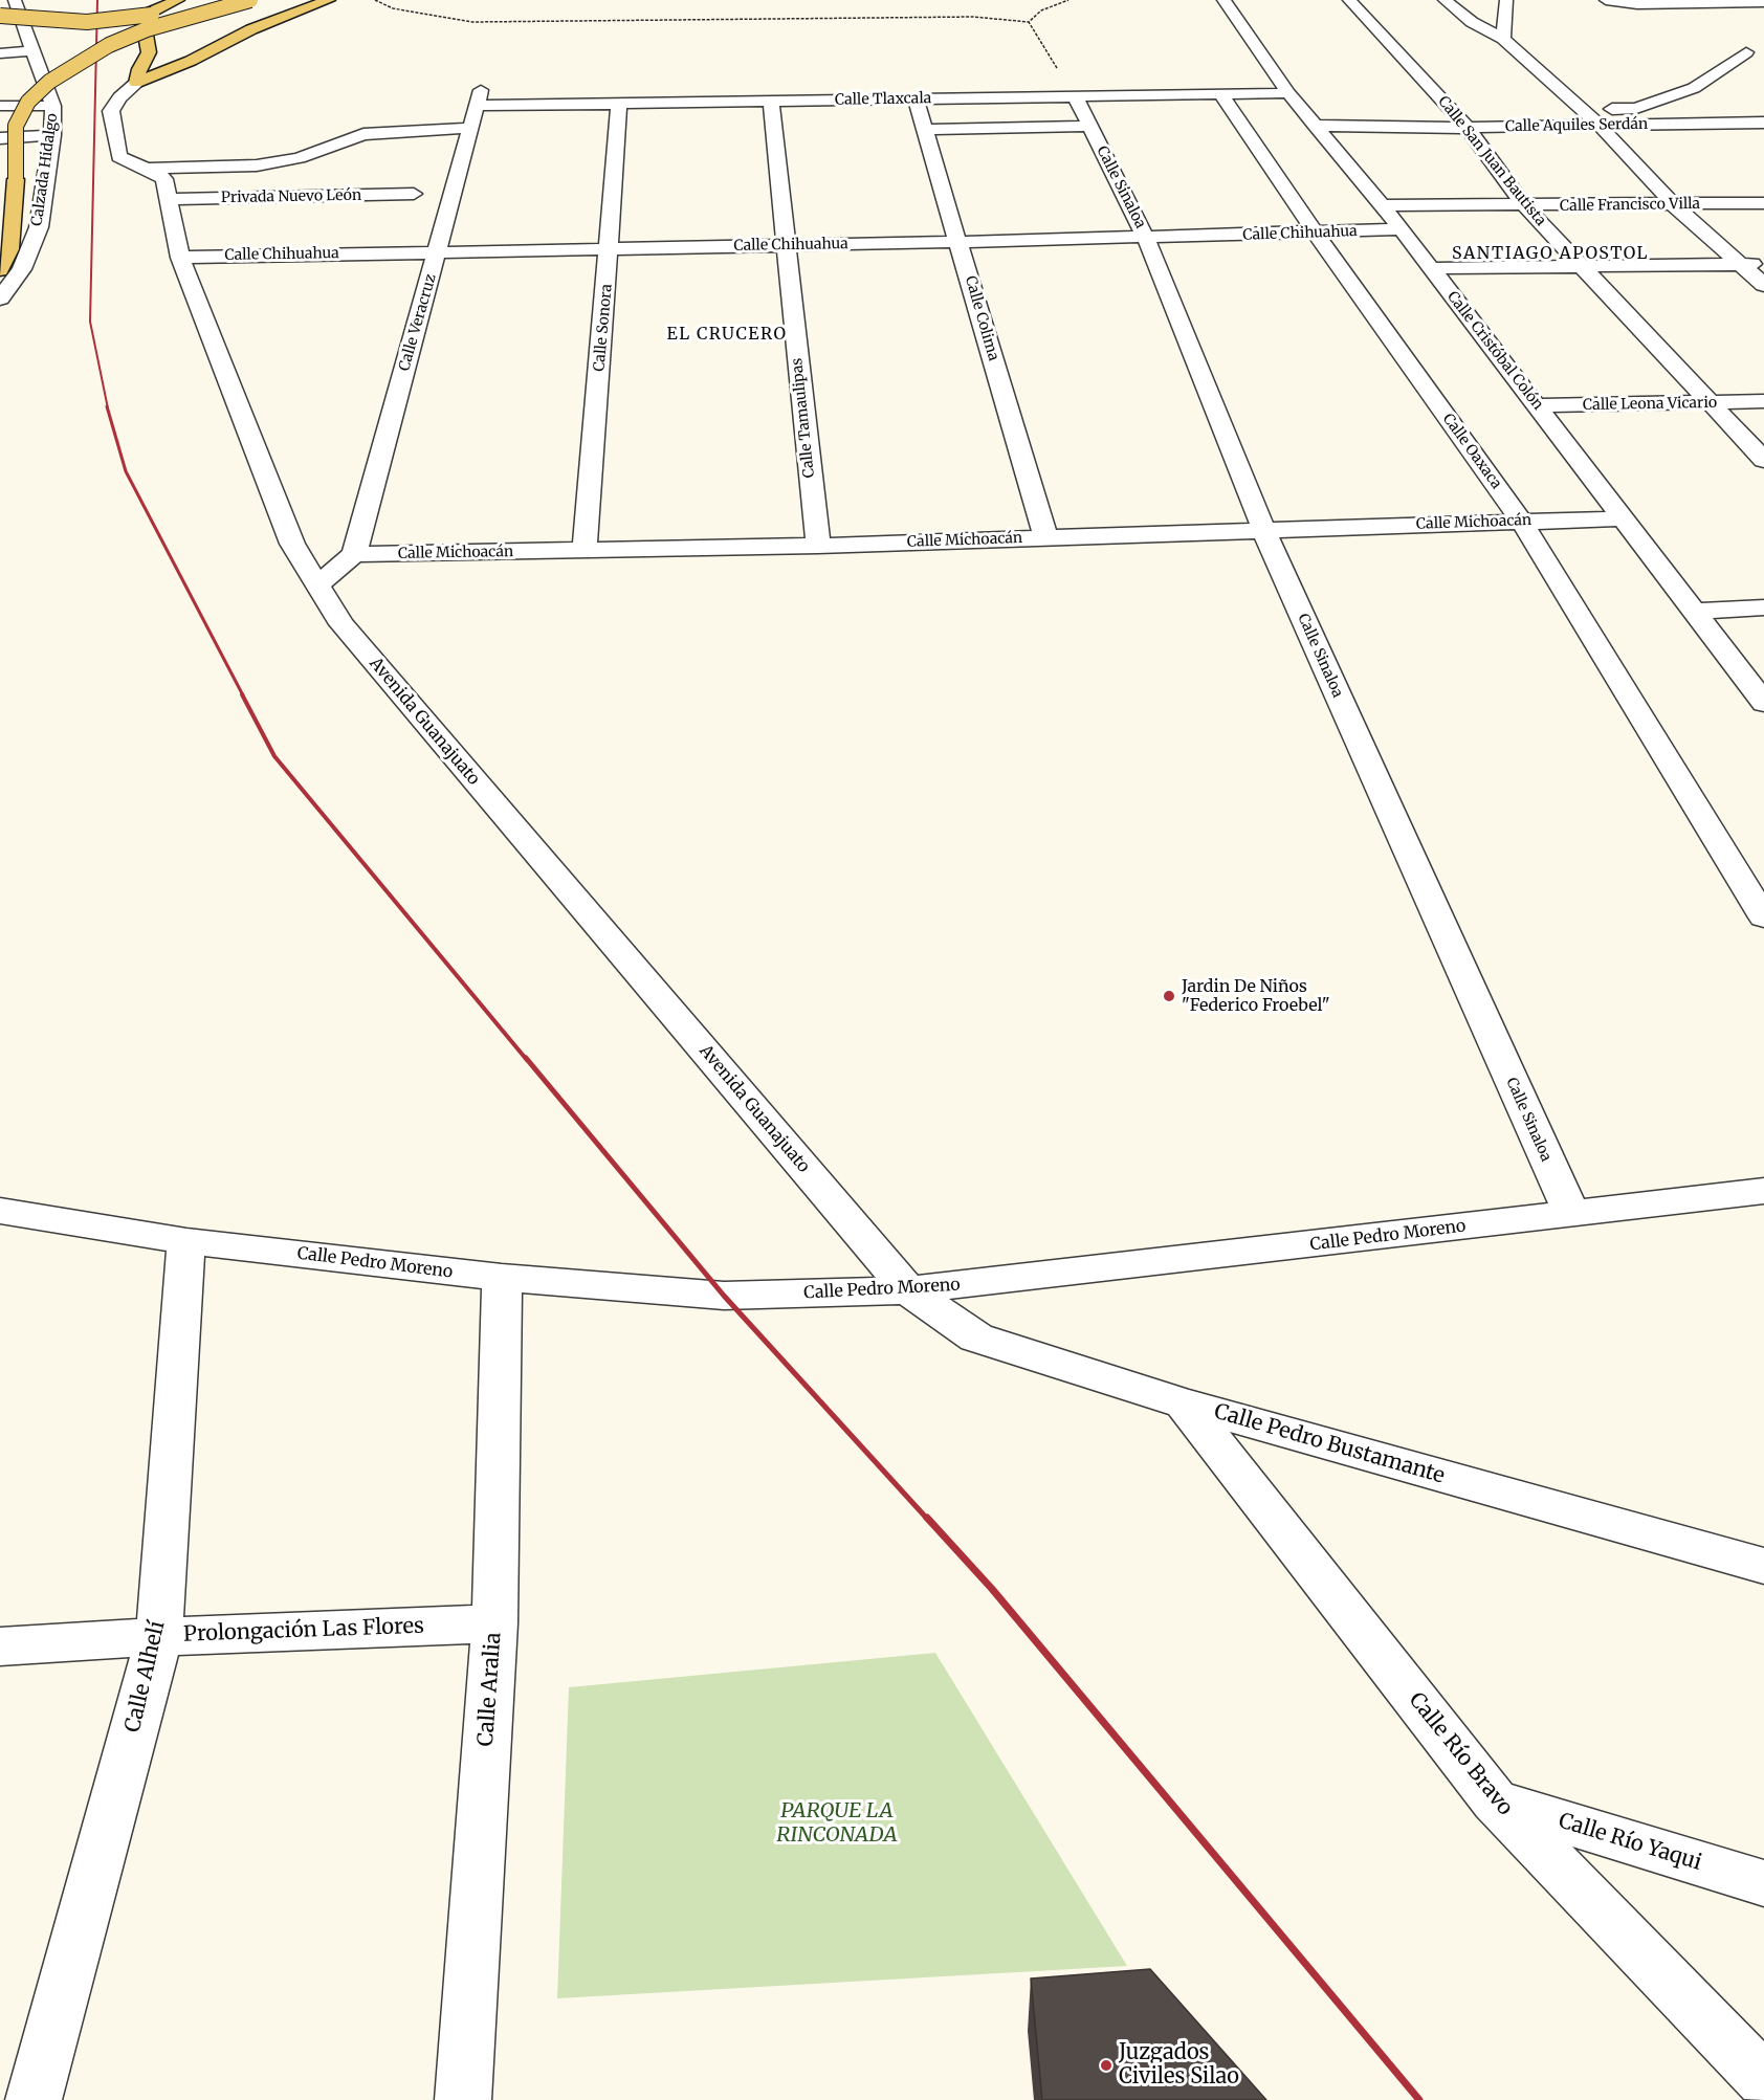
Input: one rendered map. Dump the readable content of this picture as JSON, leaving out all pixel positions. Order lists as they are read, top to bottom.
{
  "streets": {
    "street": [
      "Calle Tlaxcala",
      "Calle Aquiles Serdán",
      "Calle San Juan Bautista",
      "Calzada Hidalgo",
      "Calle Sinaloa",
      "Privada Nuevo León",
      "Calle Francisco Villa",
      "Calle Chihuahua",
      "Calle Colima",
      "Calle Veracruz",
      "Calle Sonora",
      "Calle Cristóbal Colón",
      "Calle Leona Vicario",
      "Calle Tamaulipas",
      "Calle Oaxaca",
      "Calle Michoacán",
      "Avenida Guanajuato",
      "Calle Pedro Moreno",
      "Calle Pedro Bustamante",
      "Prolongación Las Flores",
      "Calle Alhelí",
      "Calle Aralia",
      "Calle Río Bravo",
      "Calle Río Yaqui"
    ]
  },
  "crossings": [
    ["Calle Tlaxcala", "Calle Sinaloa"],
    ["Calle Tlaxcala", "Calle Colima"],
    ["Calle Tlaxcala", "Calle Veracruz"],
    ["Calle Tlaxcala", "Calle Sonora"],
    ["Calle Tlaxcala", "Calle Cristóbal Colón"],
    ["Calle Tlaxcala", "Calle Tamaulipas"],
    ["Calle Tlaxcala", "Calle Oaxaca"],
    ["Calle Aquiles Serdán", "Calle San Juan Bautista"],
    ["Calle Aquiles Serdán", "Calle Cristóbal Colón"],
    ["Calle San Juan Bautista", "Calle Francisco Villa"],
    ["Calle San Juan Bautista", "Calle Leona Vicario"],
    ["Calle Sinaloa", "Calle Chihuahua"],
    ["Calle Sinaloa", "Calle Michoacán"],
    ["Calle Sinaloa", "Calle Pedro Moreno"],
    ["Privada Nuevo León", "Avenida Guanajuato"],
    ["Calle Francisco Villa", "Calle Cristóbal Colón"],
    ["Calle Chihuahua", "Calle Colima"],
    ["Calle Chihuahua", "Calle Veracruz"],
    ["Calle Chihuahua", "Calle Sonora"],
    ["Calle Chihuahua", "Calle Cristóbal Colón"],
    ["Calle Chihuahua", "Calle Tamaulipas"],
    ["Calle Chihuahua", "Calle Oaxaca"],
    ["Calle Chihuahua", "Avenida Guanajuato"],
    ["Calle Colima", "Calle Michoacán"],
    ["Calle Veracruz", "Calle Michoacán"],
    ["Calle Sonora", "Calle Michoacán"],
    ["Calle Cristóbal Colón", "Calle Leona Vicario"],
    ["Calle Cristóbal Colón", "Calle Michoacán"],
    ["Calle Tamaulipas", "Calle Michoacán"],
    ["Calle Oaxaca", "Calle Michoacán"],
    ["Avenida Guanajuato", "Calle Pedro Moreno"],
    ["Avenida Guanajuato", "Calle Pedro Bustamante"],
    ["Calle Pedro Moreno", "Calle Pedro Bustamante"],
    ["Calle Pedro Moreno", "Calle Alhelí"],
    ["Calle Pedro Moreno", "Calle Aralia"],
    ["Calle Pedro Bustamante", "Calle Río Bravo"],
    ["Prolongación Las Flores", "Calle Alhelí"],
    ["Prolongación Las Flores", "Calle Aralia"],
    ["Calle Río Bravo", "Calle Río Yaqui"]
  ],
  "districts": ["SANTIAGO APOSTOL", "EL CRUCERO"],
  "parks": ["PARQUE LA RINCONADA"],
  "places": ["Jardin De Niños \"Federico Froebel\"", "Juzgados Civiles Silao"]
}
